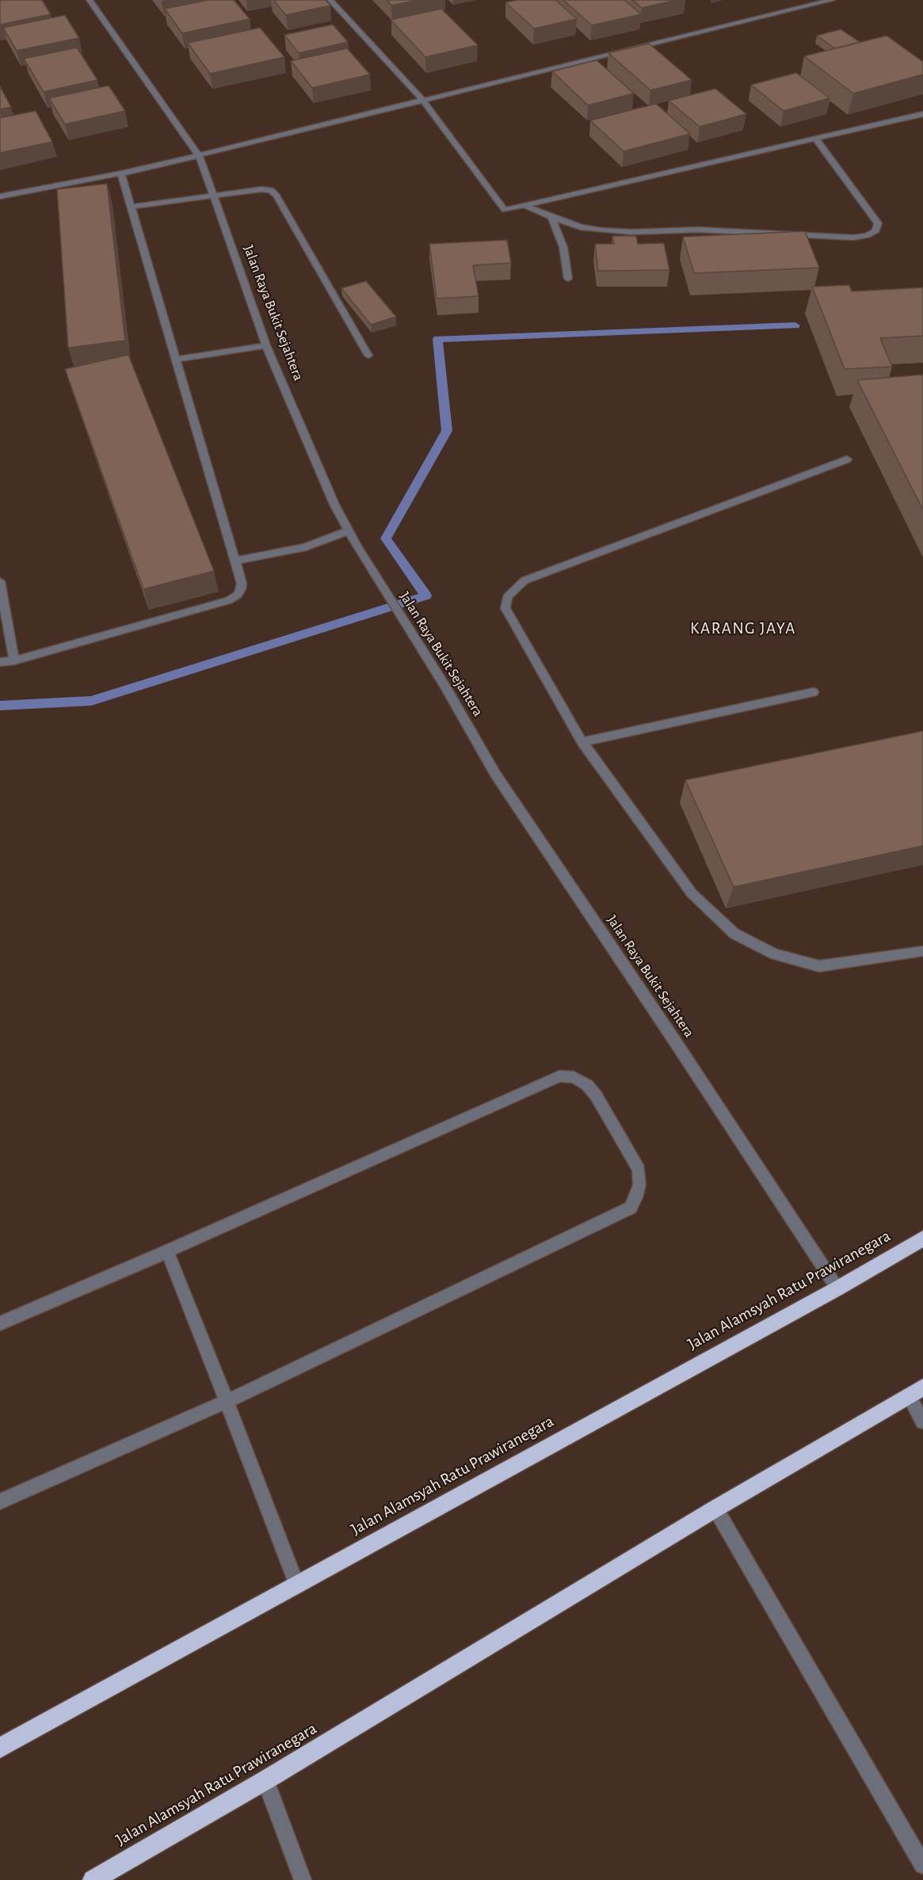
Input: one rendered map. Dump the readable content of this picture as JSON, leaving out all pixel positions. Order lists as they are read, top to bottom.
{
  "streets": {
    "highway": ["Jalan Alamsyah Ratu Prawiranegara"],
    "street": ["Jalan Raya Bukit Sejahtera"]
  },
  "crossings": [
    ["Jalan Raya Bukit Sejahtera", "Jalan Alamsyah Ratu Prawiranegara"]
  ],
  "districts": ["KARANG JAYA"]
}
